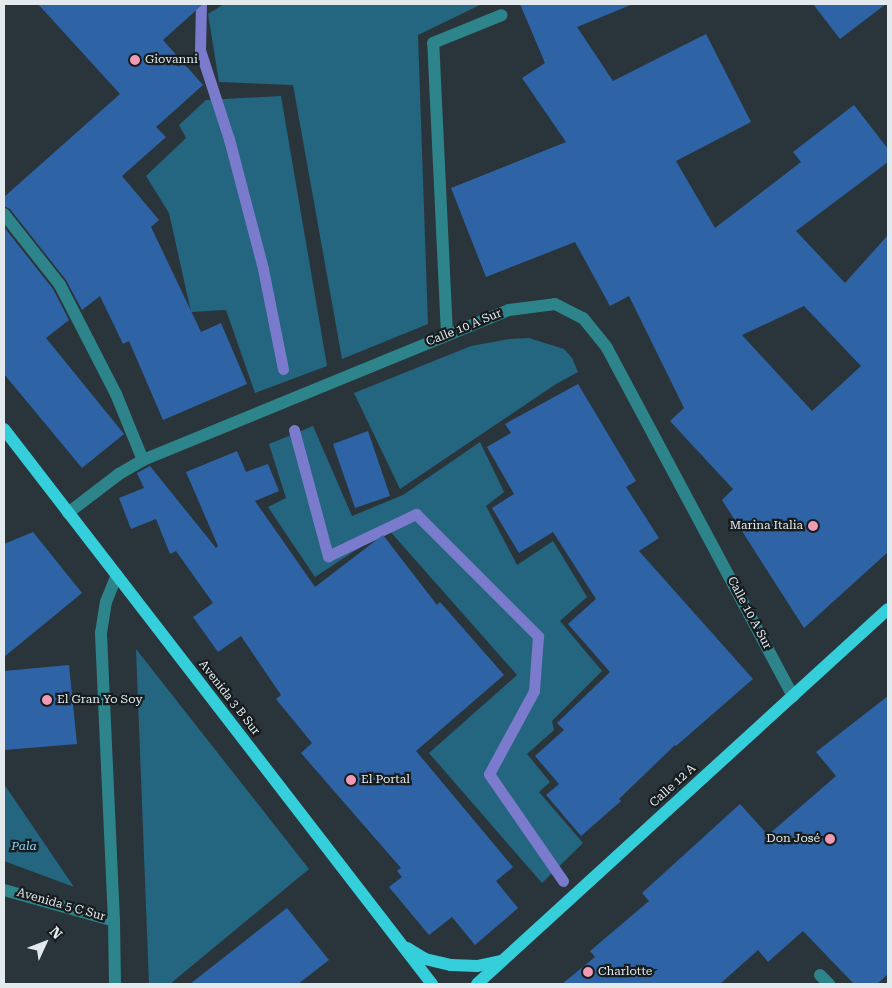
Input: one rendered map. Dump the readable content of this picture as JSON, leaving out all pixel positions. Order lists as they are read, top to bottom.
{
  "streets": {
    "main road": ["Avenida 3 B Sur", "Calle 12 A"],
    "street": ["Calle 10 A Sur", "Avenida 5 C Sur"]
  },
  "crossings": [
    ["Calle 10 A Sur", "Avenida 3 B Sur"],
    ["Calle 10 A Sur", "Calle 12 A"]
  ],
  "parks": ["Pala"],
  "places": [
    "Giovanni",
    "Marina Italia",
    "El Gran Yo Soy",
    "El Portal",
    "Don José",
    "Charlotte"
  ],
  "north": "top right"
}
